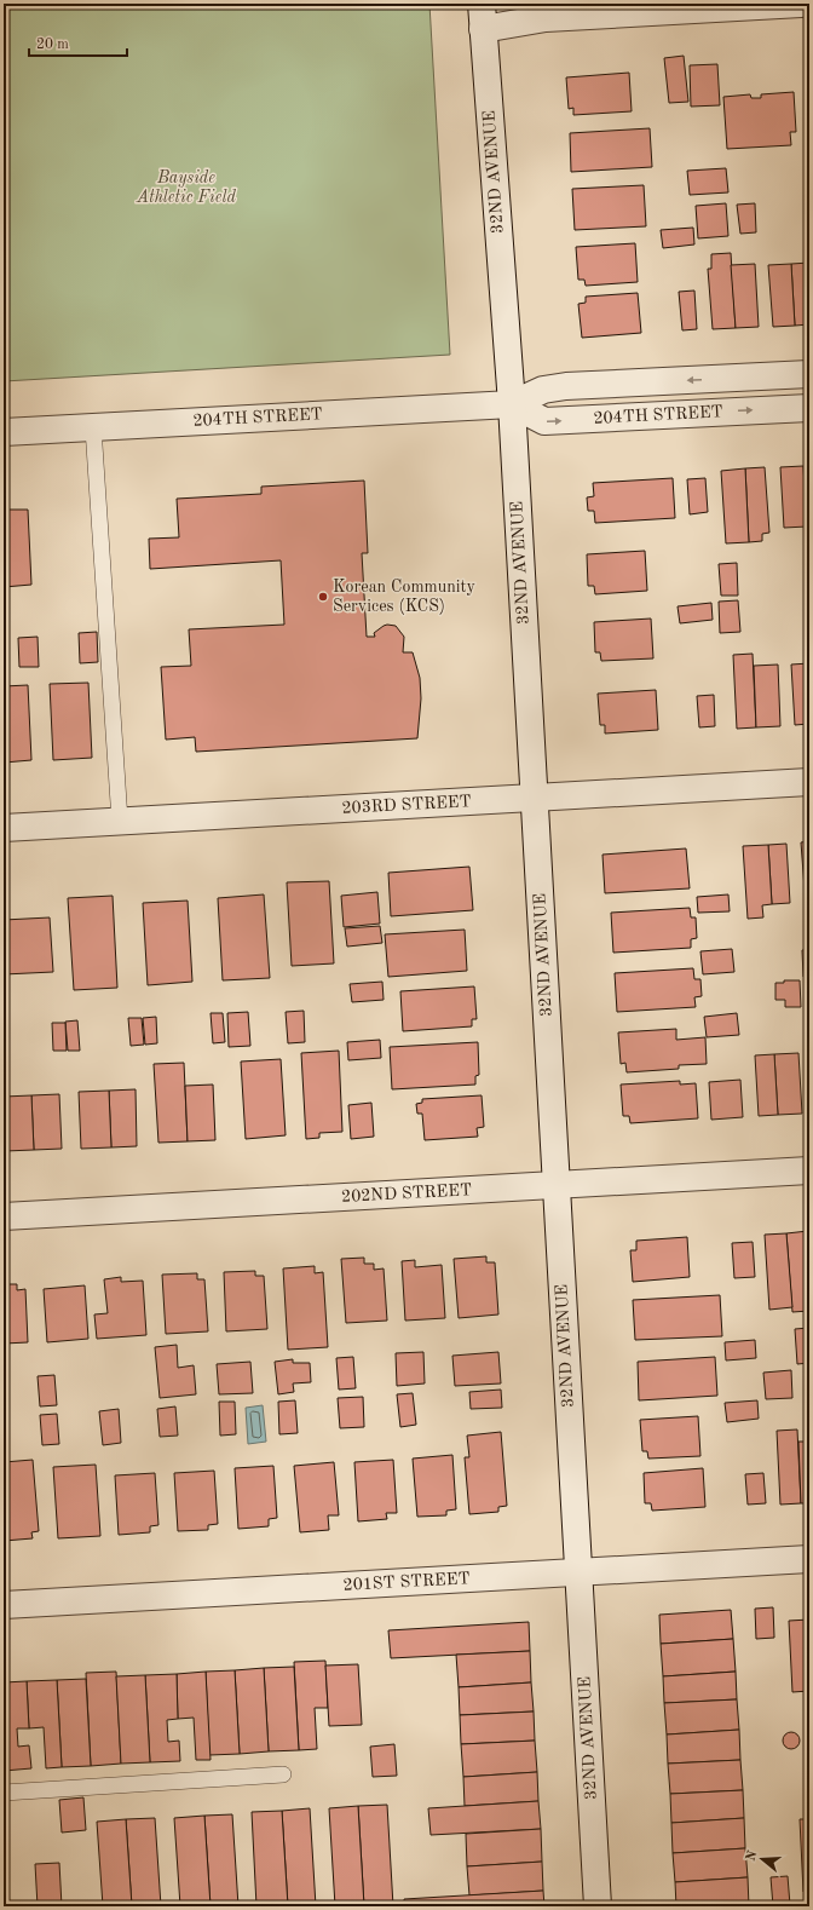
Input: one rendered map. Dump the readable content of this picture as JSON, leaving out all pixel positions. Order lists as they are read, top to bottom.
{
  "streets": {
    "street": [
      "32ND AVENUE",
      "204TH STREET",
      "203RD STREET",
      "202ND STREET",
      "201ST STREET"
    ]
  },
  "crossings": [
    ["32ND AVENUE", "204TH STREET"],
    ["32ND AVENUE", "203RD STREET"],
    ["32ND AVENUE", "202ND STREET"],
    ["32ND AVENUE", "201ST STREET"]
  ],
  "parks": ["Bayside Athletic Field"],
  "places": ["Korean Community Services (KCS)"],
  "scale_bar": "20 m",
  "north": "left"
}
